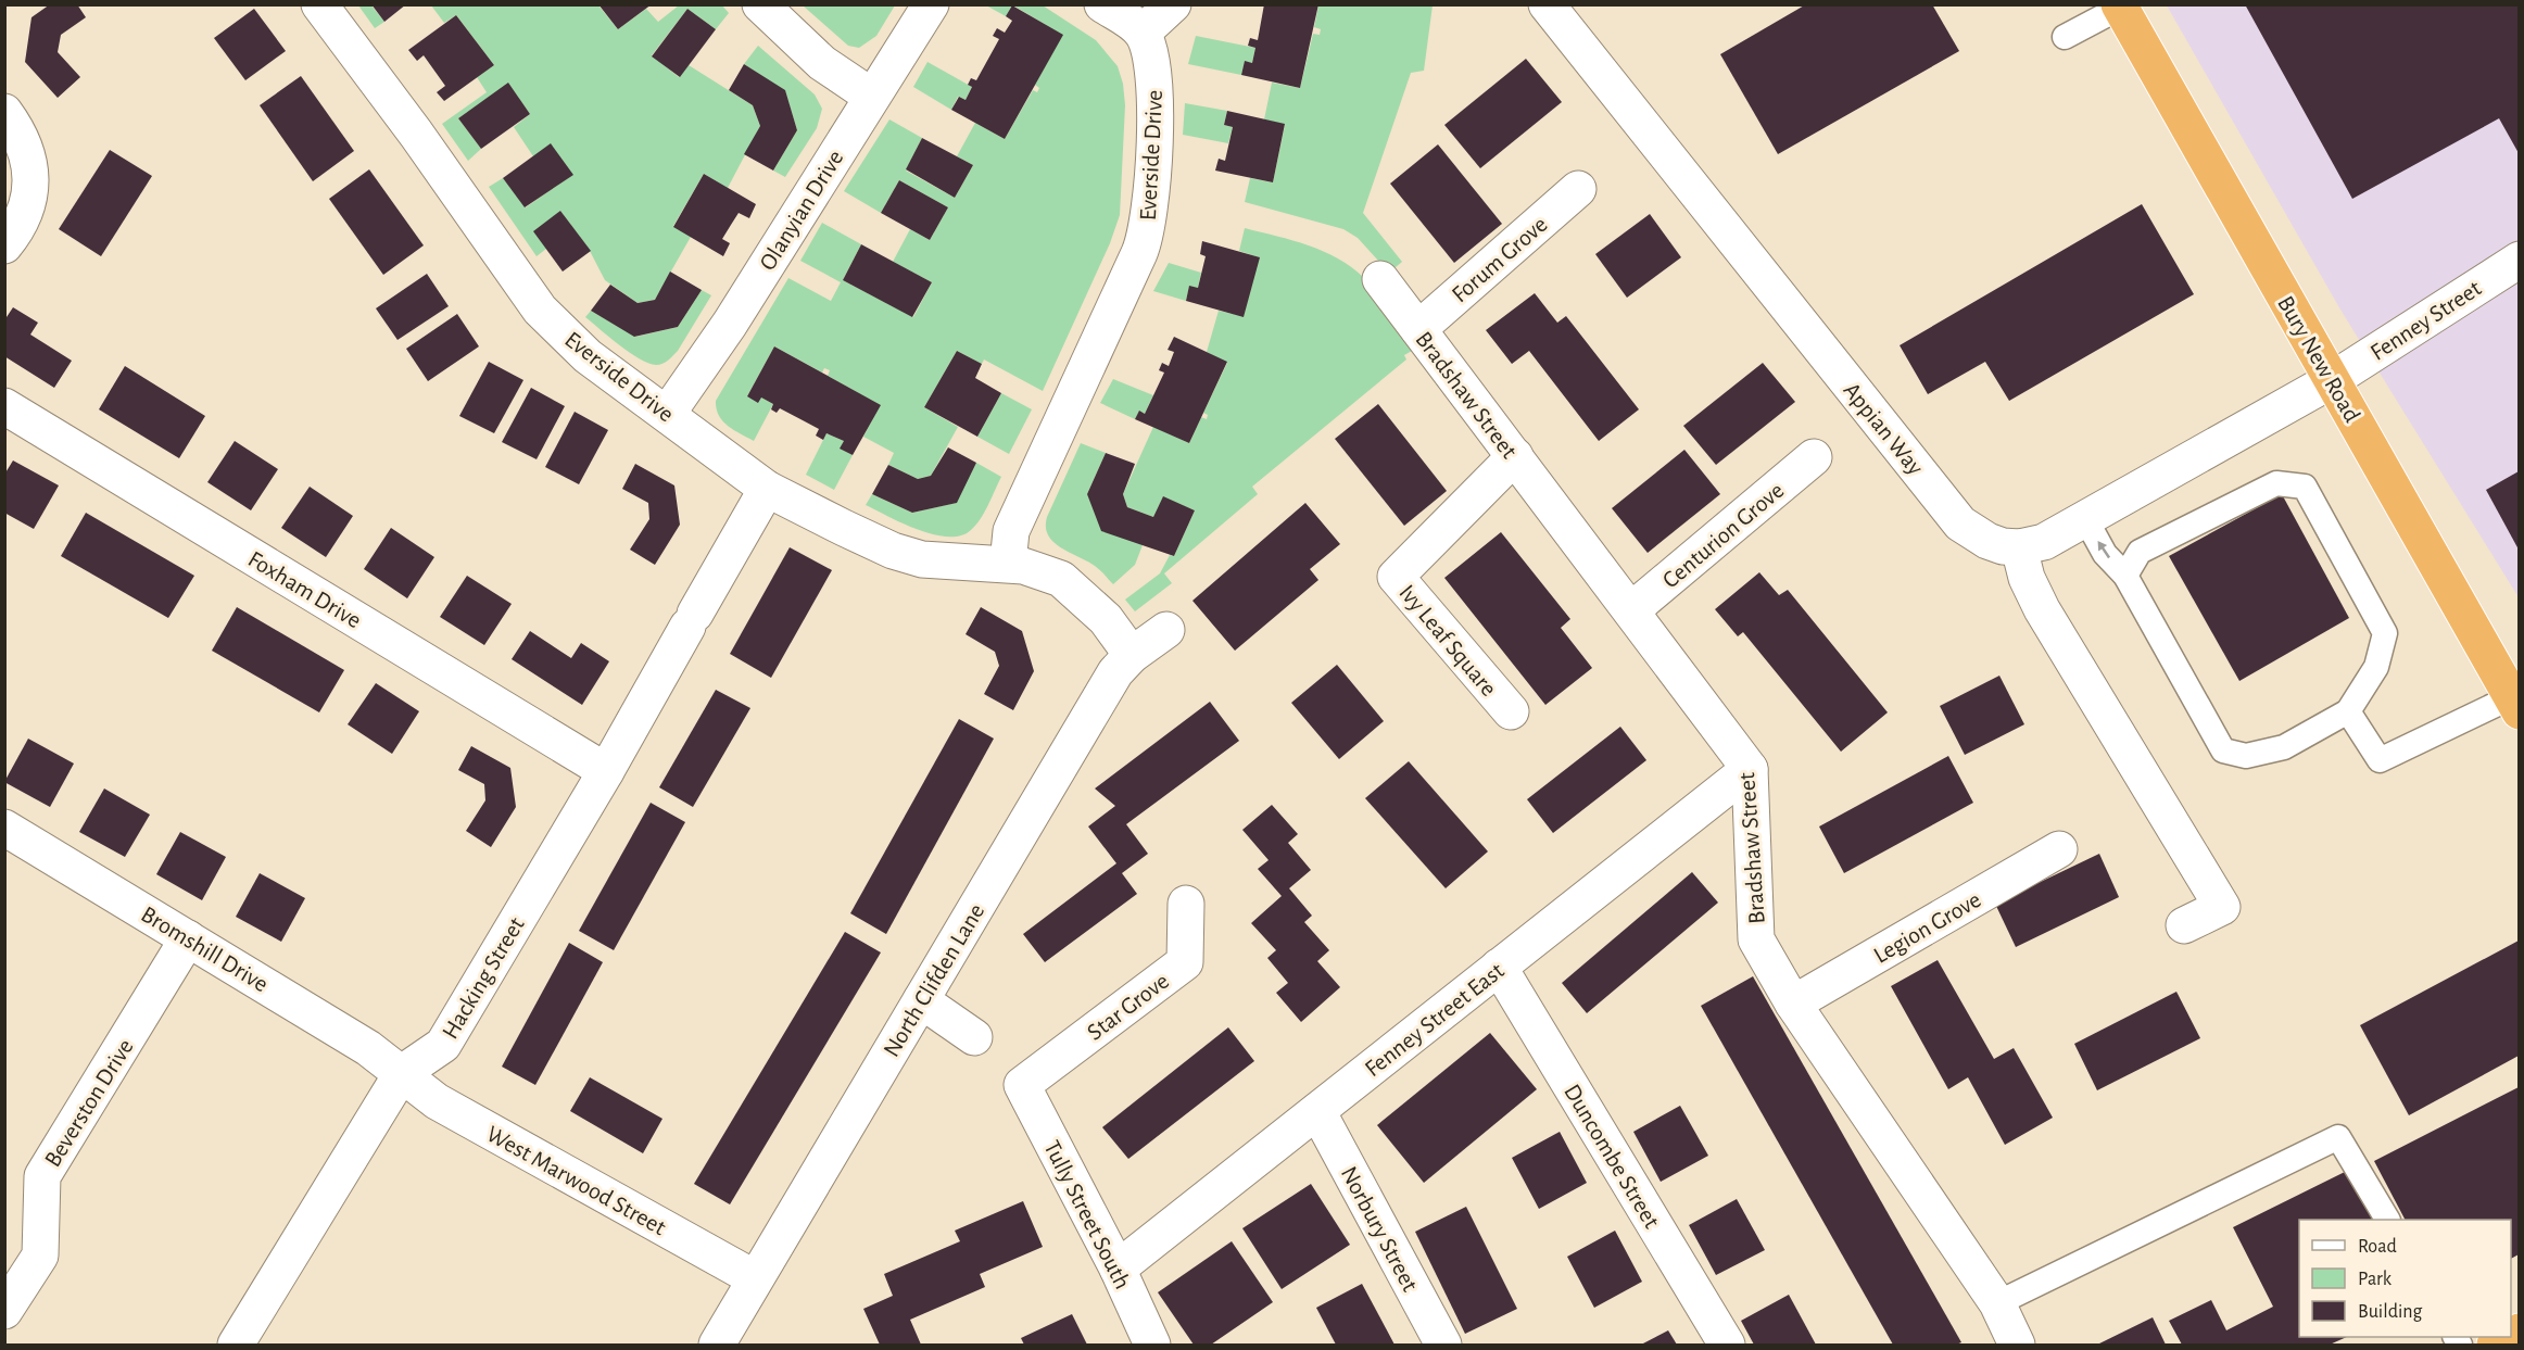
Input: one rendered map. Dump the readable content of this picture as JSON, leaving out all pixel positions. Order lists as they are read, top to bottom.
{
  "streets": {
    "highway": ["Bury New Road"],
    "street": [
      "Everside Drive",
      "Olanyian Drive",
      "Forum Grove",
      "Fenney Street",
      "Bradshaw Street",
      "Appian Way",
      "Centurion Grove",
      "Foxham Drive",
      "Ivy Leaf Square",
      "Legion Grove",
      "Bromshill Drive",
      "Hacking Street",
      "North Clifden Lane",
      "Star Grove",
      "Fenney Street East",
      "Beverston Drive",
      "Duncombe Street",
      "West Marwood Street",
      "Tully Street South",
      "Norbury Street"
    ]
  },
  "crossings": [
    ["Everside Drive", "Olanyian Drive"],
    ["Everside Drive", "Hacking Street"],
    ["Everside Drive", "North Clifden Lane"],
    ["Forum Grove", "Bradshaw Street"],
    ["Fenney Street", "Bury New Road"],
    ["Fenney Street", "Appian Way"],
    ["Bury New Road", "Appian Way"],
    ["Bradshaw Street", "Centurion Grove"],
    ["Bradshaw Street", "Ivy Leaf Square"],
    ["Bradshaw Street", "Legion Grove"],
    ["Bradshaw Street", "Fenney Street East"],
    ["Foxham Drive", "Hacking Street"],
    ["Bromshill Drive", "Hacking Street"],
    ["Bromshill Drive", "Beverston Drive"],
    ["Bromshill Drive", "West Marwood Street"],
    ["Hacking Street", "West Marwood Street"],
    ["North Clifden Lane", "West Marwood Street"],
    ["Star Grove", "Tully Street South"],
    ["Fenney Street East", "Duncombe Street"],
    ["Fenney Street East", "Tully Street South"],
    ["Fenney Street East", "Norbury Street"]
  ],
  "legend": ["Road", "Park", "Building"]
}
